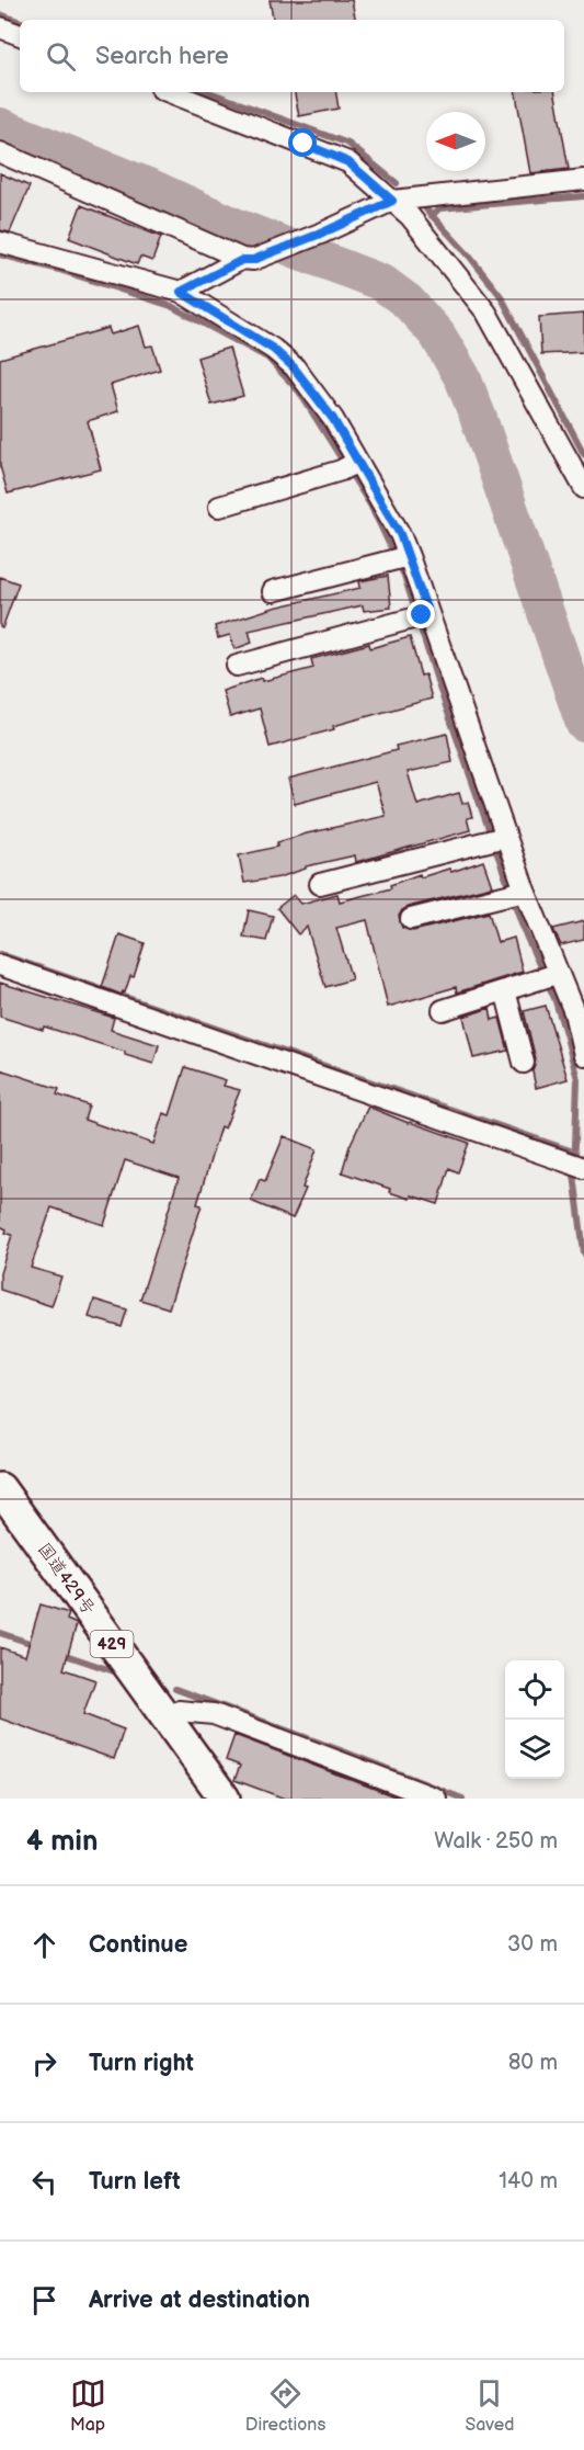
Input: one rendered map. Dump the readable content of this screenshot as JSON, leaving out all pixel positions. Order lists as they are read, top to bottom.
{
  "streets": {
    "highway": ["国道429号", "429"]
  },
  "north": "left",
  "page": {
    "search": "Search here",
    "heading": ["4 min", "Walk · 250 m"],
    "list": [
      ["Continue", "30 m"],
      ["Turn right", "80 m"],
      ["Turn left", "140 m"],
      "Arrive at destination"
    ],
    "nav": ["Map", "Directions", "Saved"]
  }
}
